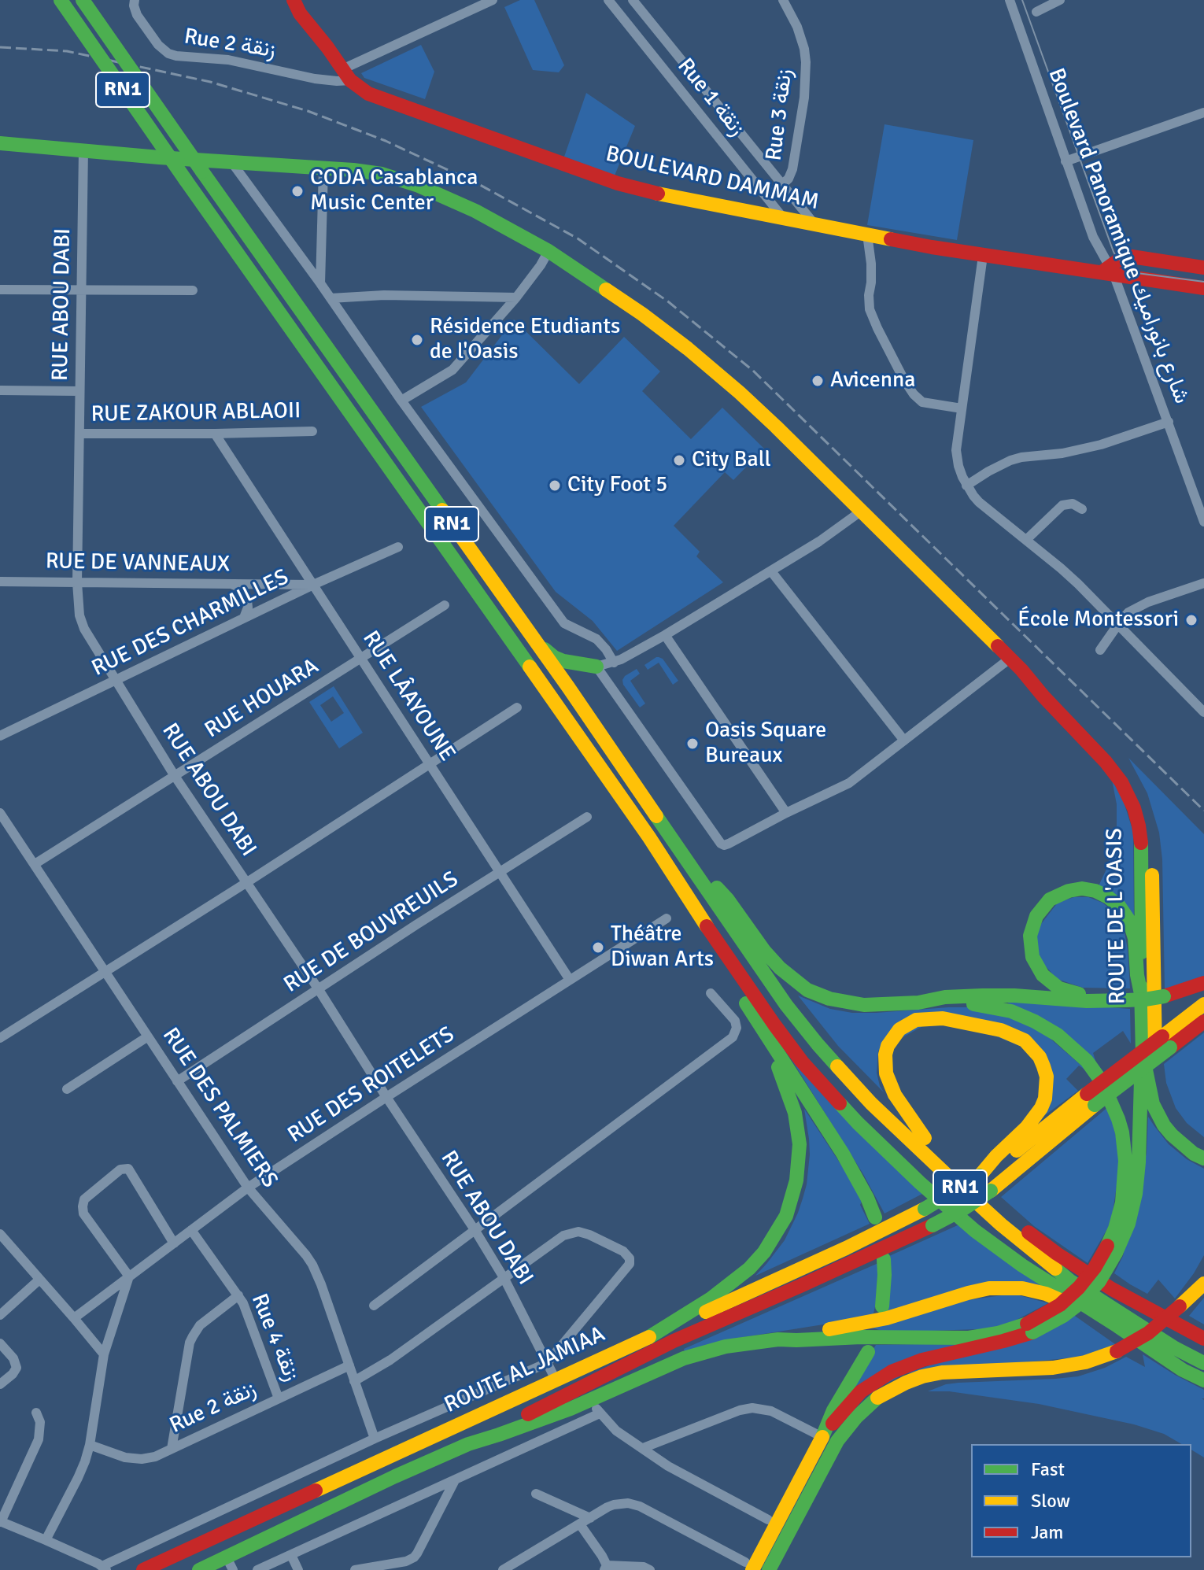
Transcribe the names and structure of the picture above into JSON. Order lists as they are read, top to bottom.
{
  "streets": {
    "main road": [
      "RN1",
      "BOULEVARD DAMMAM",
      "ROUTE DE L'OASIS",
      "ROUTE AL JAMIAA"
    ],
    "street": [
      "Rue 2 زنقة",
      "Rue 1 زنقة",
      "Rue 3 زنقة",
      "Boulevard Panoramique شارع بانوراميك",
      "RUE ABOU DABI",
      "RUE ZAKOUR ABLAOII",
      "RUE DE VANNEAUX",
      "RUE DES CHARMILLES",
      "RUE LÂAYOUNE",
      "RUE HOUARA",
      "RUE DE BOUVREUILS",
      "RUE DES ROITELETS",
      "RUE DES PALMIERS",
      "Rue 4 زنقة"
    ]
  },
  "crossings": [
    ["Rue 2 زنقة", "BOULEVARD DAMMAM"],
    ["Rue 2 زنقة", "RUE DES PALMIERS"],
    ["Rue 2 زنقة", "Rue 4 زنقة"],
    ["Rue 1 زنقة", "Rue 3 زنقة"],
    ["Rue 1 زنقة", "BOULEVARD DAMMAM"],
    ["Rue 3 زنقة", "BOULEVARD DAMMAM"],
    ["BOULEVARD DAMMAM", "Boulevard Panoramique شارع بانوراميك"],
    ["RUE ABOU DABI", "RUE ZAKOUR ABLAOII"],
    ["RUE ABOU DABI", "RUE DE VANNEAUX"],
    ["RUE ABOU DABI", "RUE DES CHARMILLES"],
    ["RUE ABOU DABI", "RUE HOUARA"],
    ["RUE ABOU DABI", "RUE DE BOUVREUILS"],
    ["RUE ABOU DABI", "RUE DES ROITELETS"],
    ["RUE ABOU DABI", "ROUTE AL JAMIAA"],
    ["RUE ZAKOUR ABLAOII", "RUE LÂAYOUNE"],
    ["RUE DE VANNEAUX", "RUE DES CHARMILLES"],
    ["RUE DE VANNEAUX", "RUE LÂAYOUNE"],
    ["RUE DES CHARMILLES", "RUE LÂAYOUNE"],
    ["RUE LÂAYOUNE", "RUE HOUARA"],
    ["RUE LÂAYOUNE", "RUE DE BOUVREUILS"],
    ["RUE LÂAYOUNE", "RUE DES ROITELETS"],
    ["RUE HOUARA", "RUE DES PALMIERS"],
    ["RUE DE BOUVREUILS", "RUE DES PALMIERS"],
    ["RUE DES ROITELETS", "RUE DES PALMIERS"],
    ["RUE DES ROITELETS", "Rue 4 زنقة"]
  ],
  "places": [
    "CODA Casablanca Music Center",
    "Résidence Etudiants de l'Oasis",
    "Avicenna",
    "City Ball",
    "City Foot 5",
    "École Montessori",
    "Oasis Square Bureaux",
    "Théâtre Diwan Arts"
  ],
  "legend": ["Fast", "Slow", "Jam"]
}
